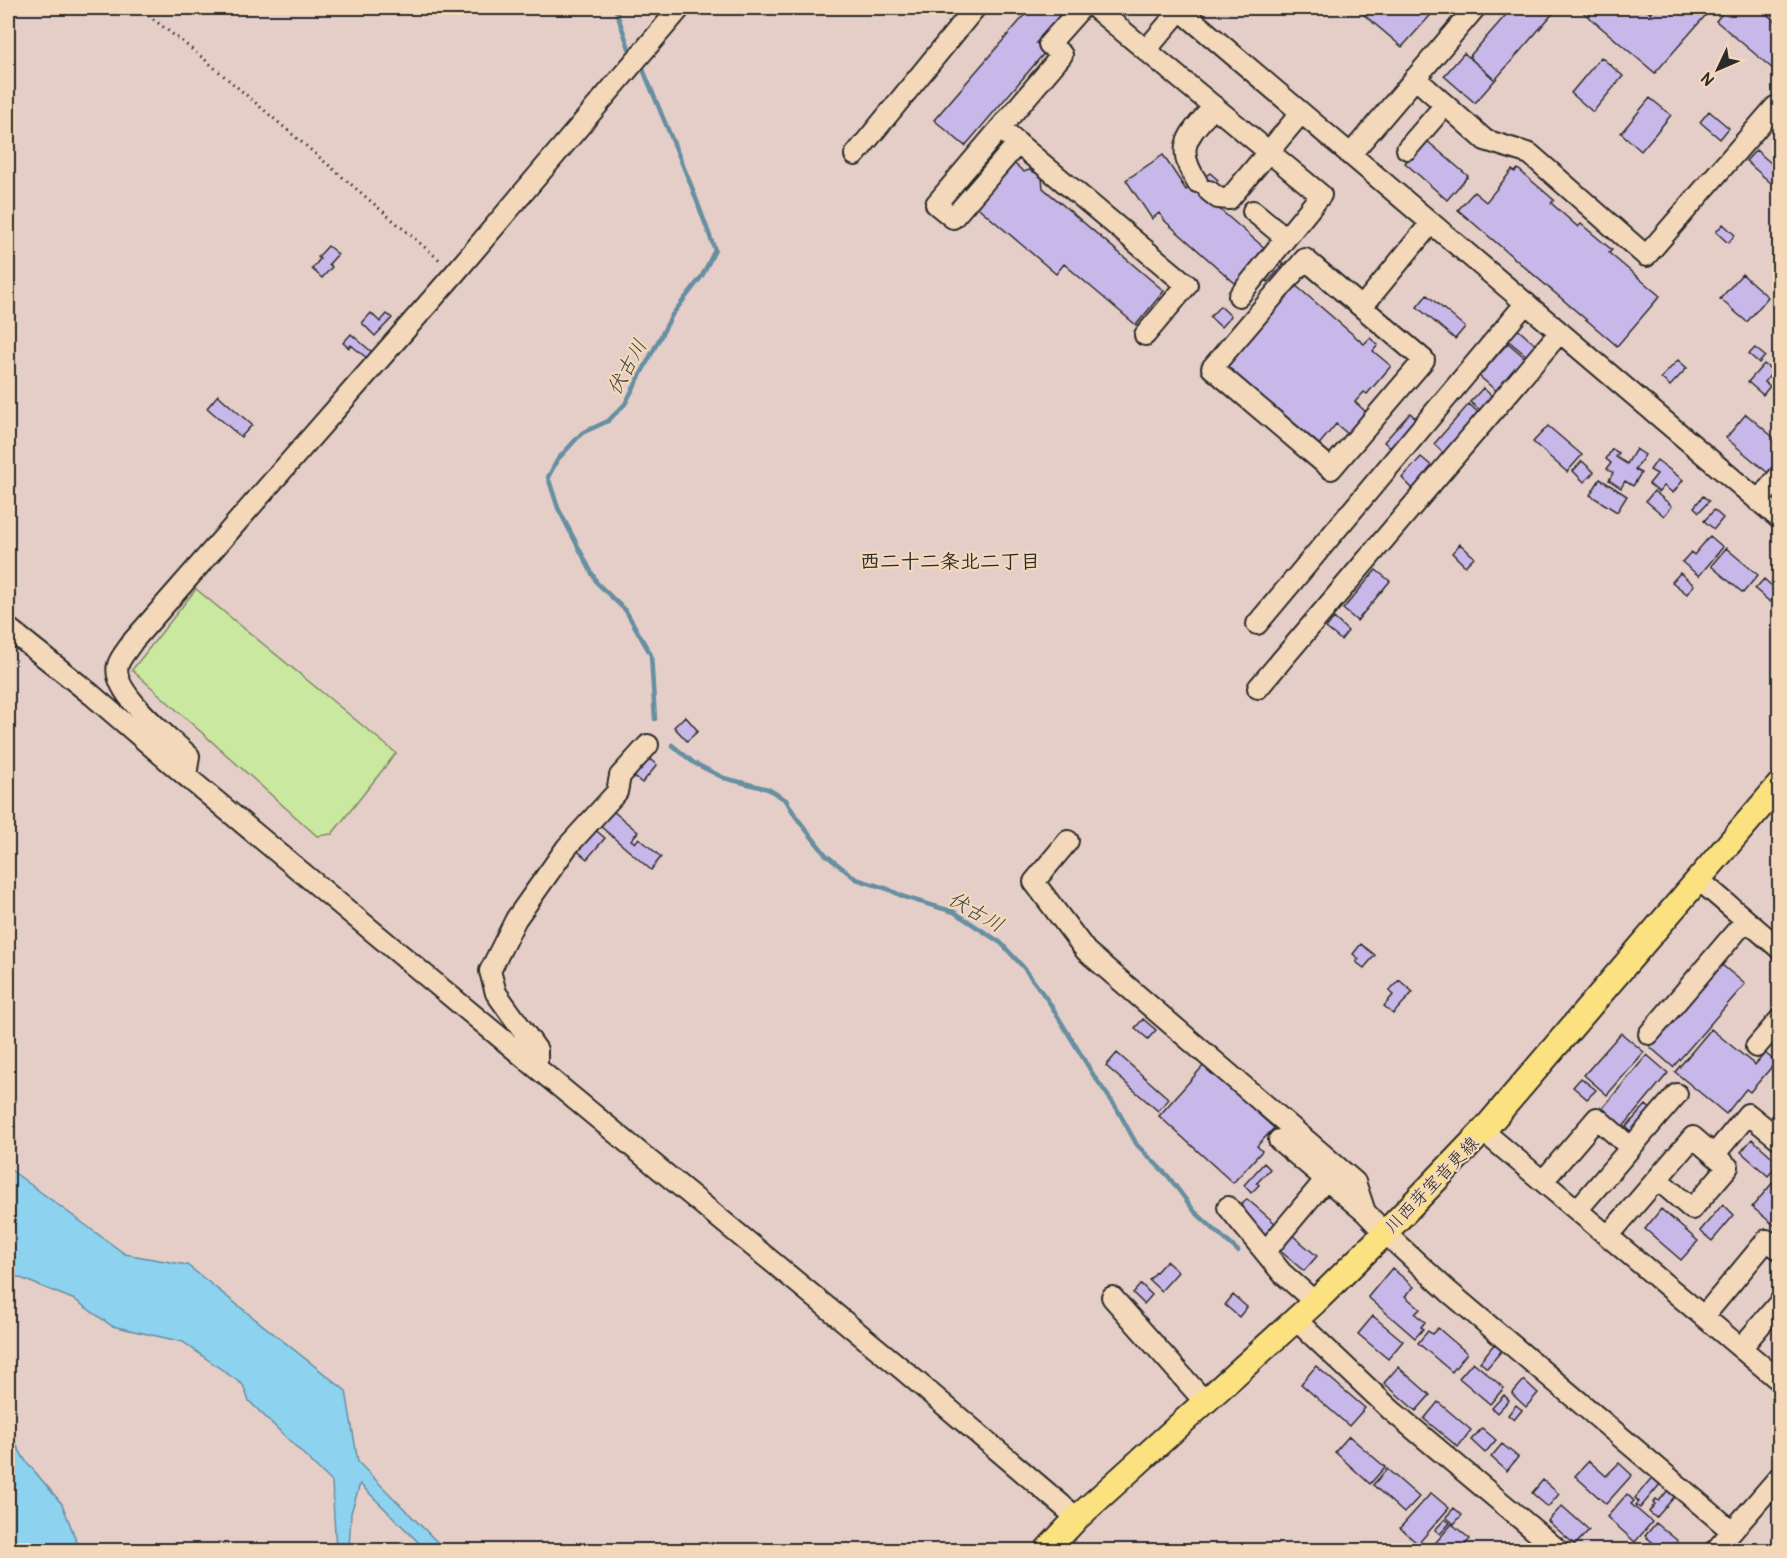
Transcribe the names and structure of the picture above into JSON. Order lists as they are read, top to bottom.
{
  "streets": {
    "main road": ["川西芽室音更線"]
  },
  "districts": ["西二十二条北二丁目"],
  "water": ["伏古川"],
  "north": "bottom left"
}
